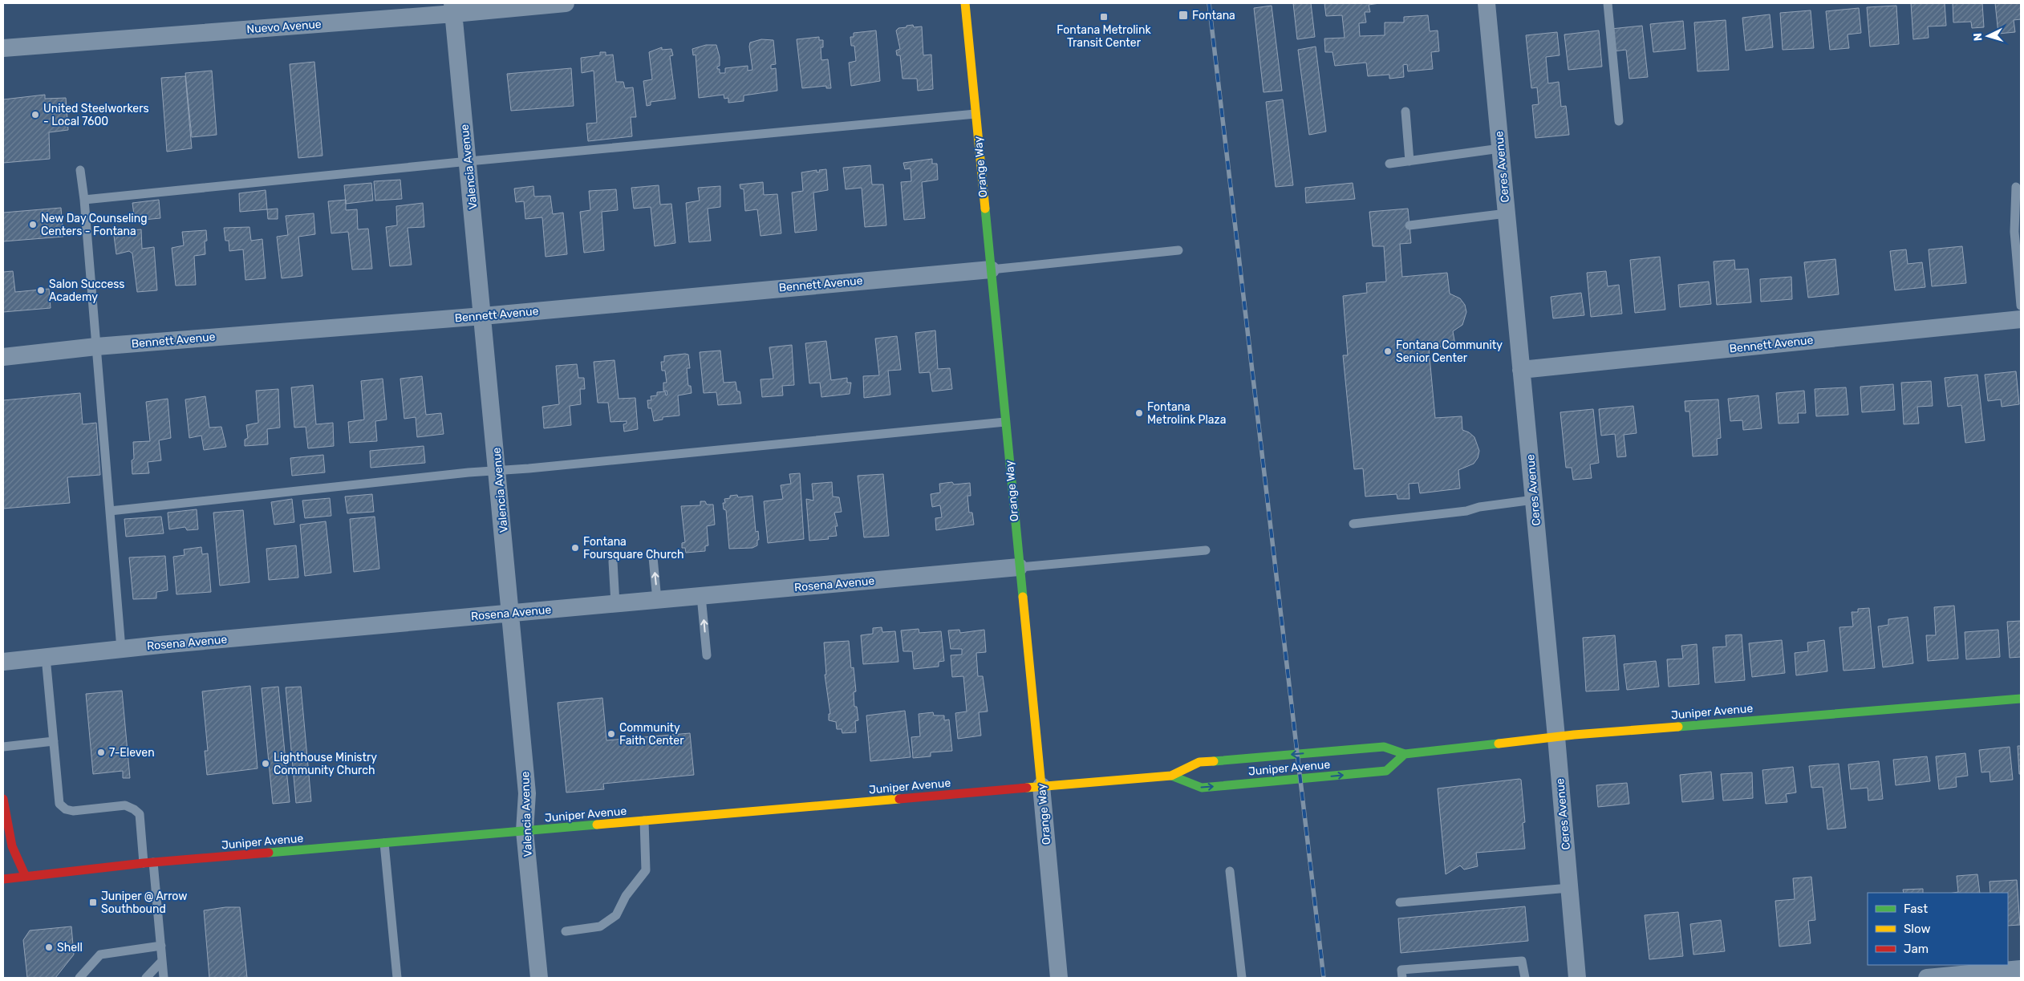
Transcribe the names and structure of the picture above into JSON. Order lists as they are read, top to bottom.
{
  "streets": {
    "street": [
      "Nuevo Avenue",
      "Valencia Avenue",
      "Orange Way",
      "Ceres Avenue",
      "Bennett Avenue",
      "Rosena Avenue",
      "Juniper Avenue"
    ]
  },
  "crossings": [
    ["Nuevo Avenue", "Valencia Avenue"],
    ["Valencia Avenue", "Bennett Avenue"],
    ["Valencia Avenue", "Rosena Avenue"],
    ["Valencia Avenue", "Juniper Avenue"],
    ["Orange Way", "Bennett Avenue"],
    ["Orange Way", "Rosena Avenue"],
    ["Orange Way", "Juniper Avenue"],
    ["Ceres Avenue", "Bennett Avenue"],
    ["Ceres Avenue", "Juniper Avenue"]
  ],
  "places": {
    "transit": ["Fontana", "Fontana Metrolink Transit Center", "Juniper @ Arrow Southbound"],
    "other": [
      "United Steelworkers - Local 7600",
      "New Day Counseling Centers - Fontana",
      "Salon Success Academy",
      "Fontana Community Senior Center",
      "Fontana Metrolink Plaza",
      "Fontana Foursquare Church",
      "Community Faith Center",
      "7-Eleven",
      "Lighthouse Ministry Community Church",
      "Shell"
    ]
  },
  "legend": ["Fast", "Slow", "Jam"],
  "north": "left"
}
